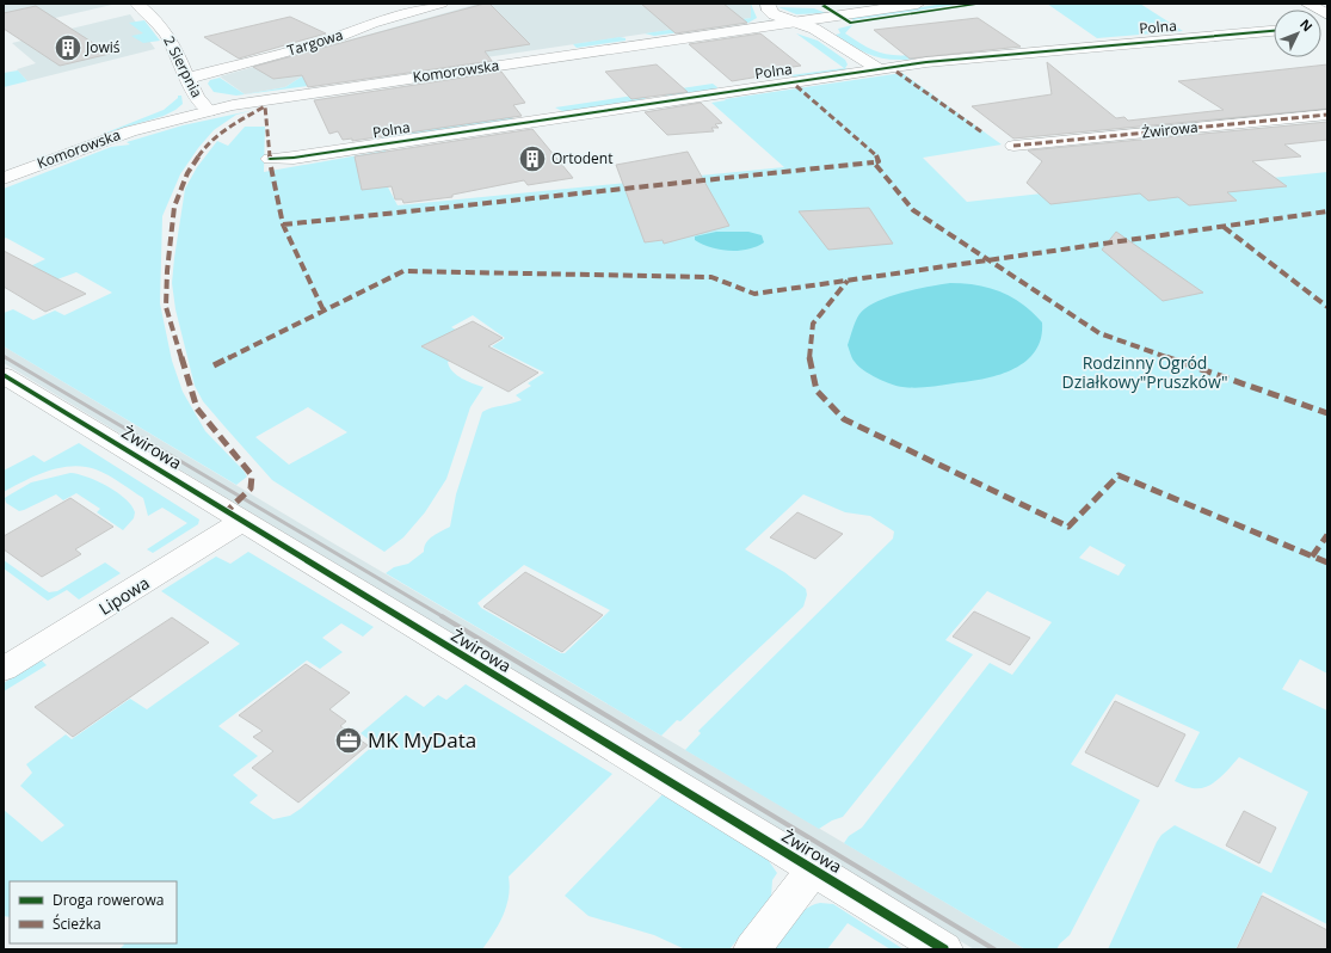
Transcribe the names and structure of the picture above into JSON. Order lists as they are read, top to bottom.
{
  "streets": {
    "street": [
      "Polna",
      "Targowa",
      "2 Sierpnia",
      "Komorowska",
      "Żwirowa",
      "Lipowa"
    ]
  },
  "crossings": [
    ["Targowa", "2 Sierpnia"],
    ["2 Sierpnia", "Komorowska"],
    ["Żwirowa", "Lipowa"]
  ],
  "parks": ["Rodzinny Ogród Działkowy\"Pruszków\""],
  "places": {
    "building": ["Jowiś", "Ortodent"],
    "office": ["MK MyData"]
  },
  "legend": ["Droga rowerowa", "Ścieżka"],
  "north": "top right"
}
